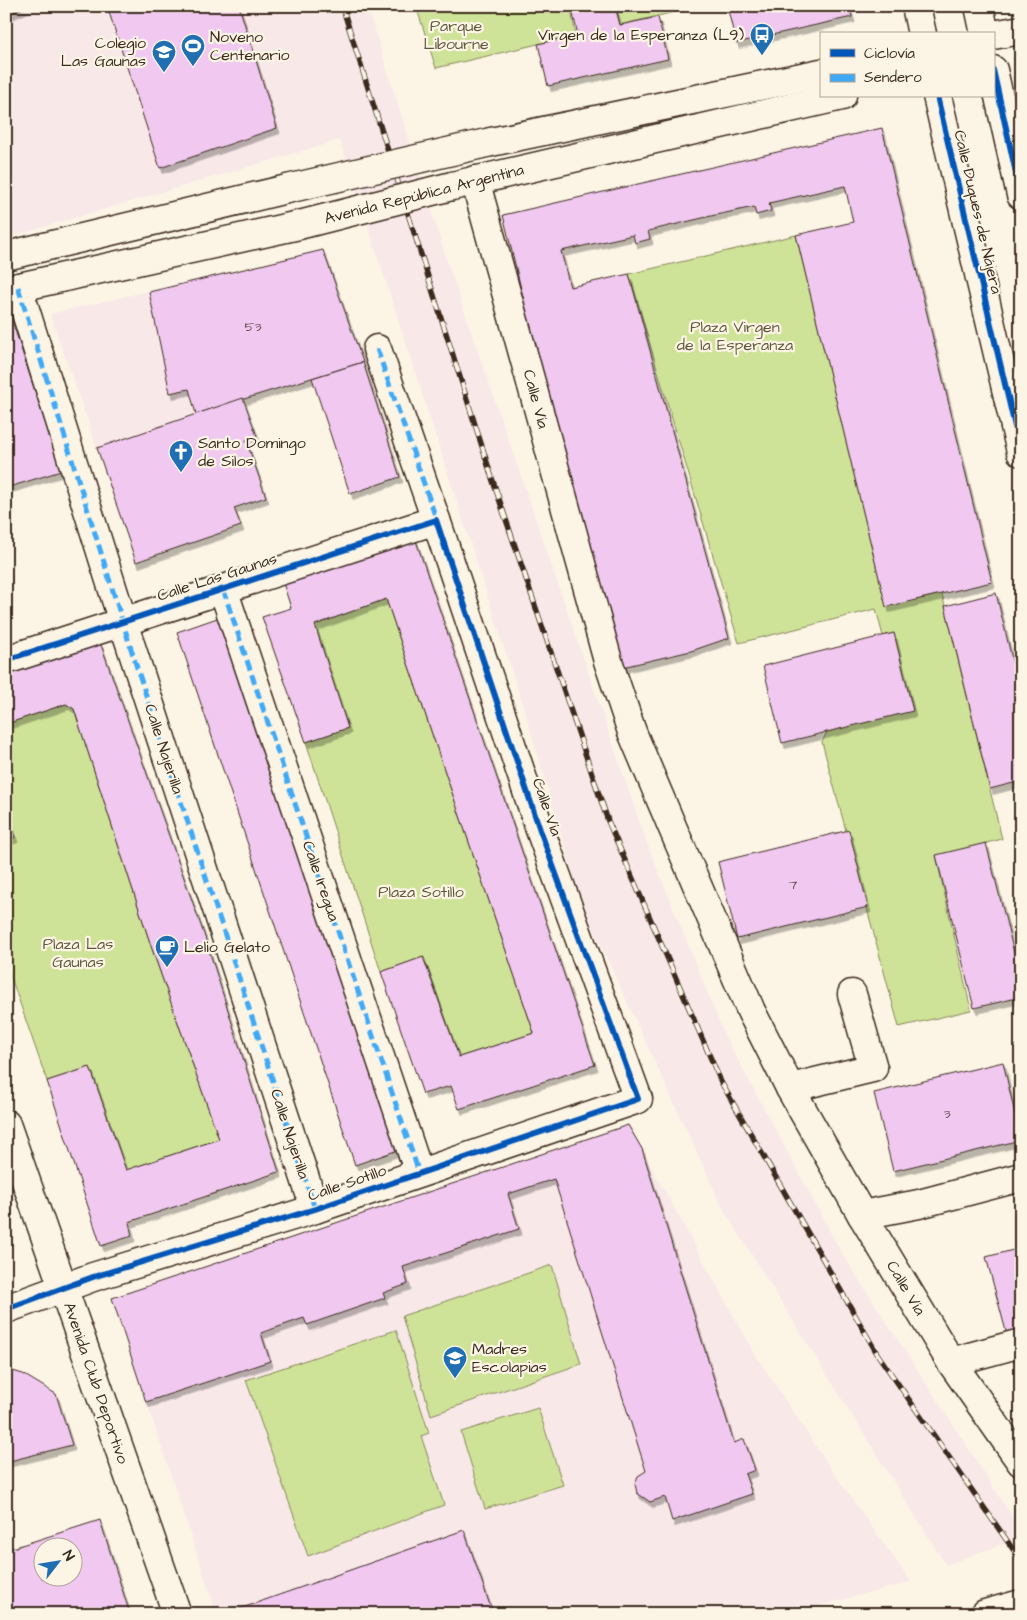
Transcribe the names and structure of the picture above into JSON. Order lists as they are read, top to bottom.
{
  "streets": {
    "street": [
      "Avenida República Argentina",
      "Calle Duques de Nájera",
      "Calle Vía",
      "Calle Las Gaunas",
      "Calle Najerilla",
      "Calle Iregua",
      "Calle Sotillo",
      "Avenida Club Deportivo"
    ]
  },
  "crossings": [
    ["Avenida República Argentina", "Calle Vía"],
    ["Avenida República Argentina", "Calle Najerilla"],
    ["Calle Vía", "Calle Las Gaunas"],
    ["Calle Vía", "Calle Sotillo"],
    ["Calle Las Gaunas", "Calle Najerilla"],
    ["Calle Las Gaunas", "Calle Iregua"],
    ["Calle Najerilla", "Calle Sotillo"],
    ["Calle Iregua", "Calle Sotillo"],
    ["Calle Sotillo", "Avenida Club Deportivo"]
  ],
  "parks": [
    "Parque Libourne",
    "Plaza Virgen de la Esperanza",
    "Plaza Sotillo",
    "Plaza Las Gaunas"
  ],
  "places": {
    "bus stop": ["Virgen de la Esperanza (L9)"],
    "sports": ["Noveno Centenario"],
    "school or university": ["Colegio Las Gaunas", "Madres Escolapias"],
    "church": ["Santo Domingo de Silos"],
    "cafe": ["Lelio Gelato"]
  },
  "house_numbers": ["53", "7", "3"],
  "legend": ["Ciclovía", "Sendero"],
  "north": "top right"
}
